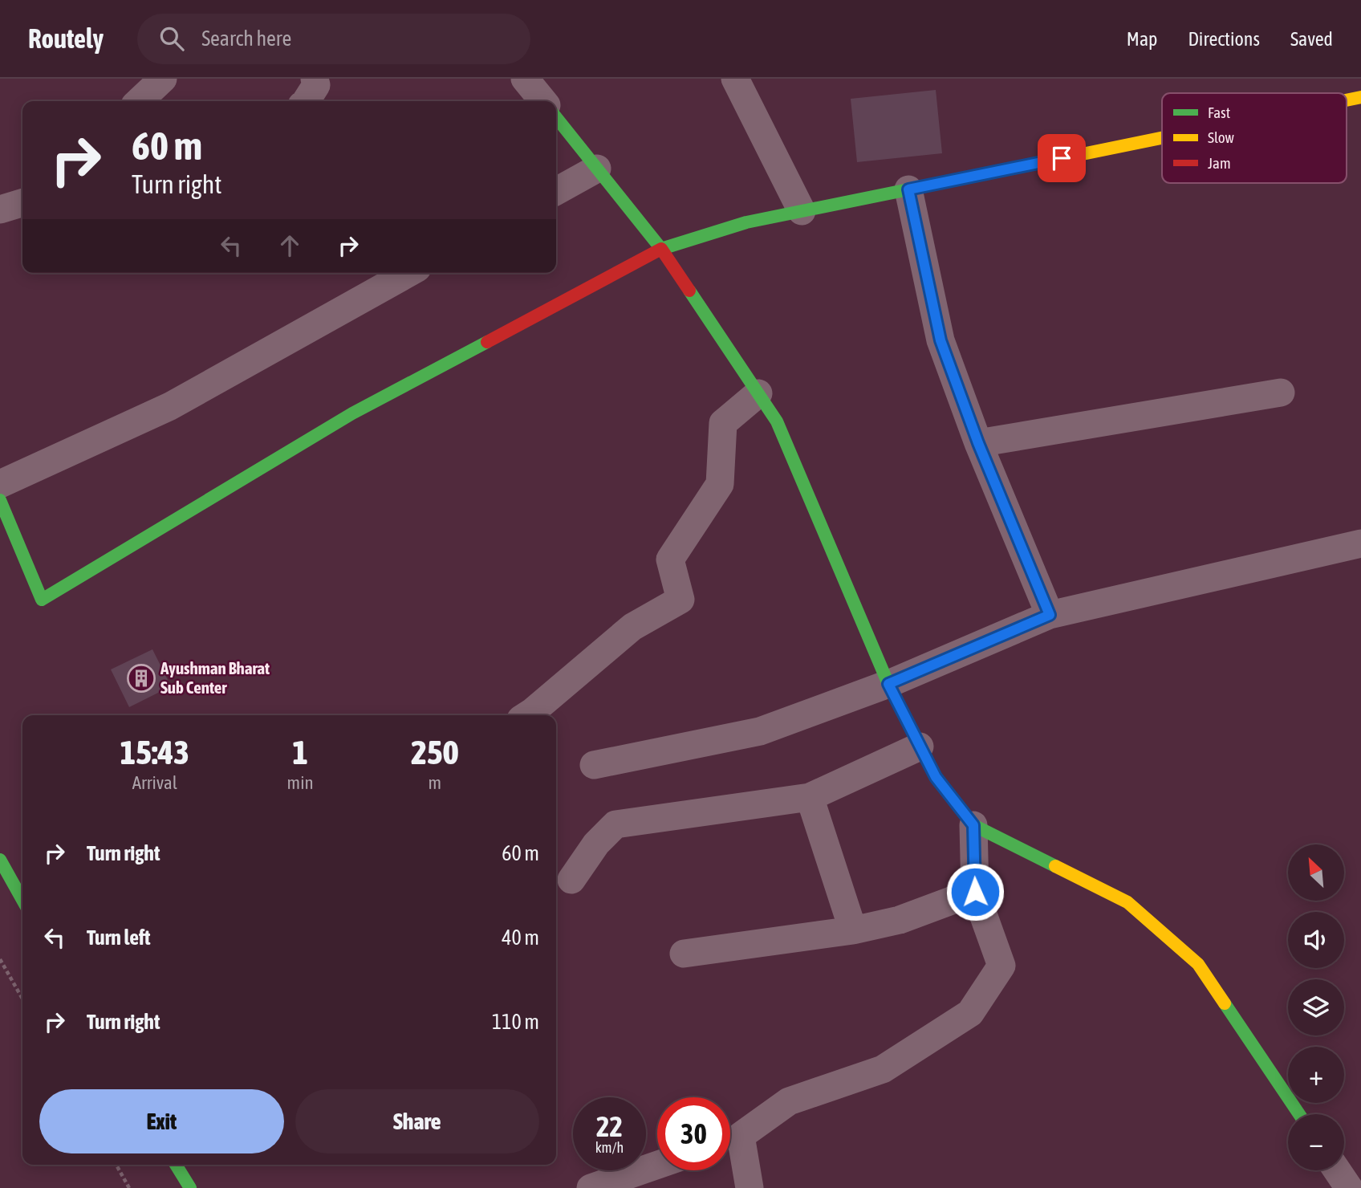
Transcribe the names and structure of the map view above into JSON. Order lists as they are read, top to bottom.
{
  "places": {
    "building": ["Ayushman Bharat Sub Center"]
  },
  "legend": ["Fast", "Slow", "Jam"],
  "north": "top left",
  "page": {
    "header": "Routely",
    "search": "Search here",
    "nav": ["Map", "Directions", "Saved"],
    "turn": ["60 m", "Turn right"],
    "eta": [
      "15:43",
      "Arrival",
      "1",
      "min",
      "250",
      "m"
    ],
    "list": [
      {
        "name": "Turn right",
        "value": "60 m"
      },
      {
        "name": "Turn left",
        "value": "40 m"
      },
      {
        "name": "Turn right",
        "value": "110 m"
      }
    ],
    "map_buttons": ["+", "−"],
    "buttons": ["Exit", "Share"],
    "speed": "22 km/h",
    "limit": "30"
  }
}
